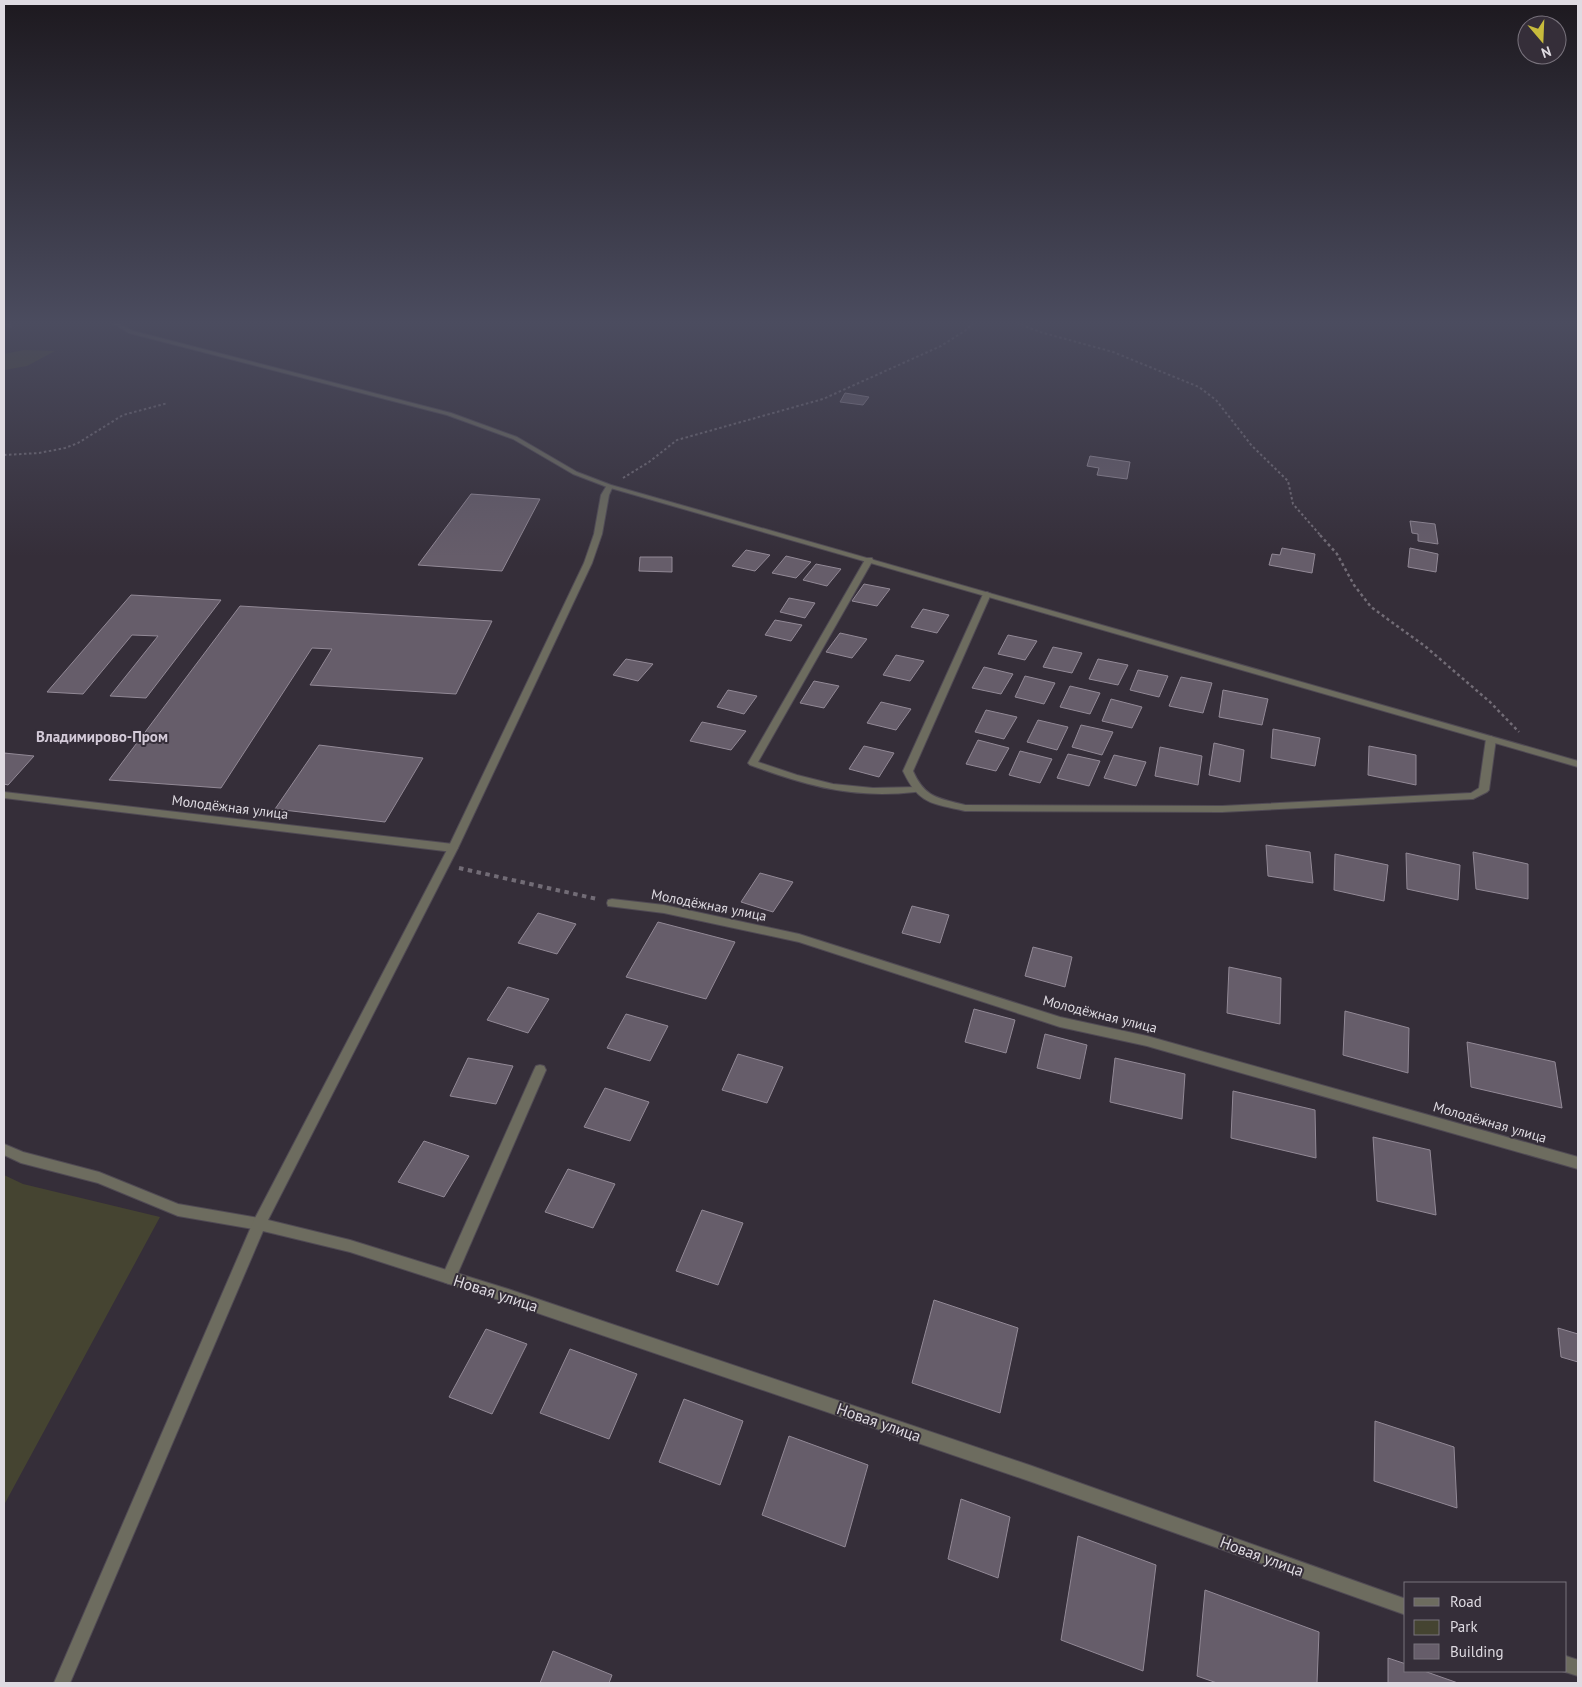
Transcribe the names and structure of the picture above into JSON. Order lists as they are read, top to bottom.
{
  "streets": {
    "street": ["Молодёжная улица", "Новая улица"]
  },
  "districts": ["Владимирово-Пром"],
  "legend": ["Road", "Park", "Building"],
  "north": "bottom"
}
